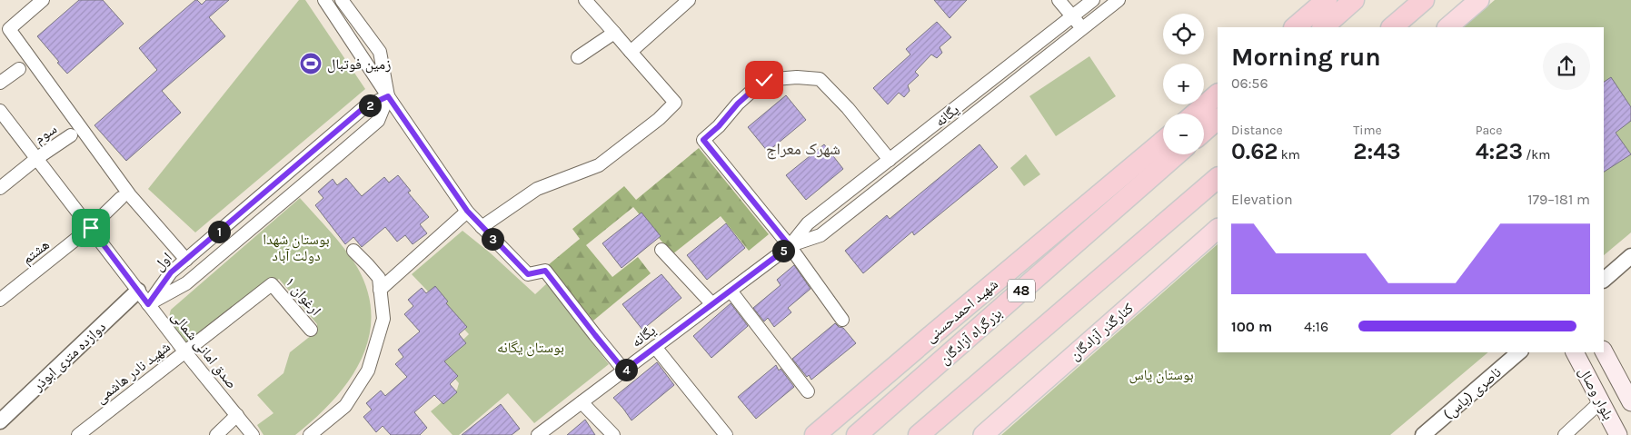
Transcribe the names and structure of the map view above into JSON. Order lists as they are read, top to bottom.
{
  "streets": {
    "highway": ["48", "شهید احمدحسنی", "بزرگراه آزادگان"],
    "main road": ["کنارگذر آزادگان", "بلوار وصال"],
    "street": [
      "یگانه",
      "سوم",
      "هشتم",
      "اول",
      "ارغوان ۱",
      "صدق امانی شمالی",
      "دوازده متری ابوذر",
      "شهید نادر هاشمی",
      "ناصری (یاس)"
    ]
  },
  "crossings": [
    ["سوم", "صدق امانی شمالی"],
    ["هشتم", "صدق امانی شمالی"],
    ["اول", "صدق امانی شمالی"],
    ["ارغوان ۱", "شهید نادر هاشمی"],
    ["صدق امانی شمالی", "دوازده متری ابوذر"],
    ["صدق امانی شمالی", "شهید نادر هاشمی"]
  ],
  "districts": ["شهرک معراج"],
  "parks": ["بوستان شهدا دولت آباد", "بوستان یگانه", "بوستان یاس"],
  "places": {
    "sports": ["زمین فوتبال"]
  },
  "page": {
    "map_buttons": ["+", "−"],
    "heading": ["Morning run", "06:56"],
    "pins": [
      "2",
      "1",
      "3",
      "5",
      "4"
    ],
    "stats": [
      ["Distance", "0.62 km"],
      ["Time", "2:43"],
      ["Pace", "4:23 /km"]
    ],
    "chart": ["Elevation", "179–181 m"],
    "list": [
      {
        "name": "100 m",
        "note": "4:16"
      }
    ]
  }
}
